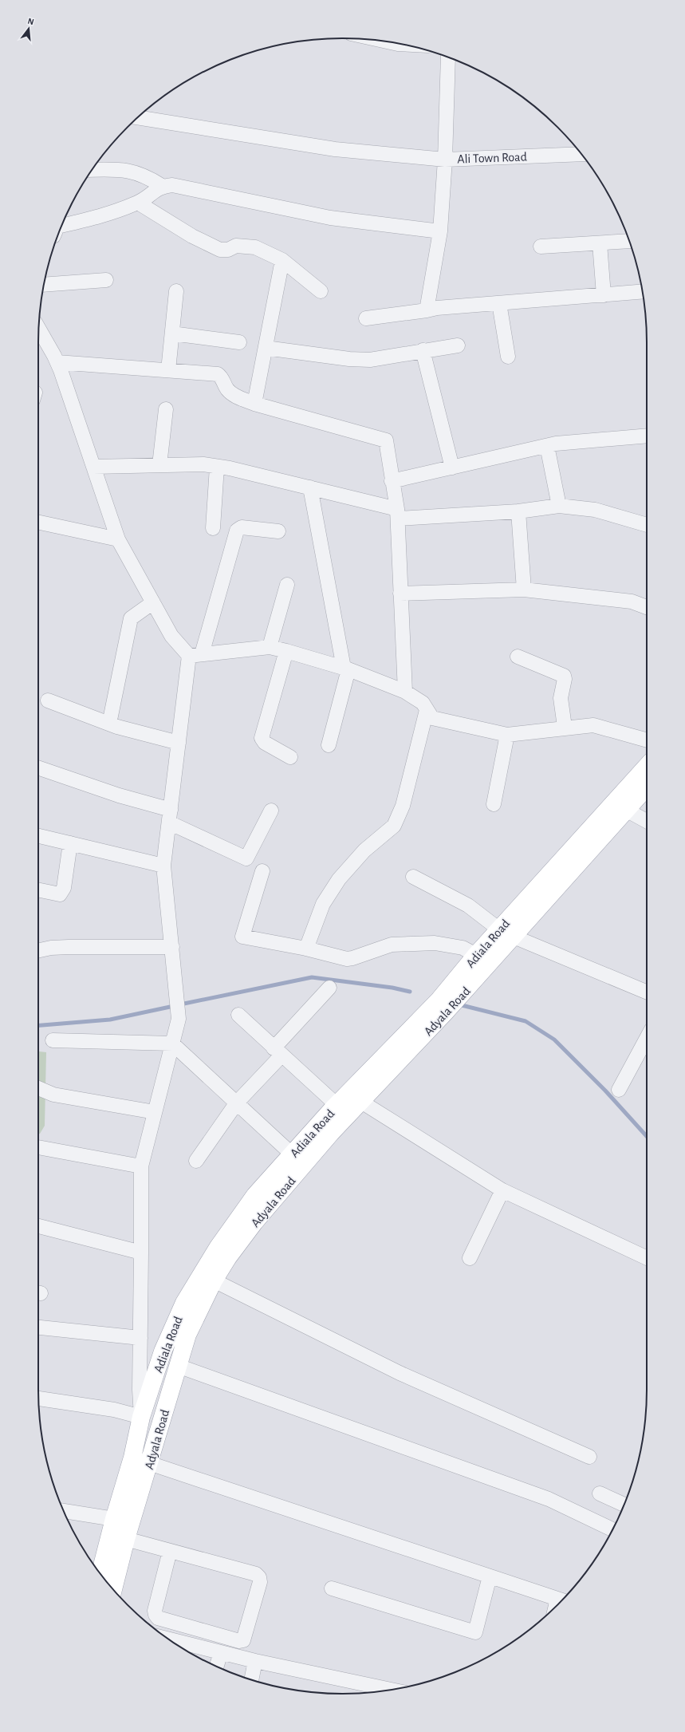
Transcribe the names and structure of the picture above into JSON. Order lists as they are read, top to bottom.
{
  "streets": {
    "main road": ["Adiala Road", "Adyala Road"],
    "street": ["Ali Town Road"]
  },
  "crossings": [
    ["Adiala Road", "Adyala Road"]
  ],
  "north": "top"
}
